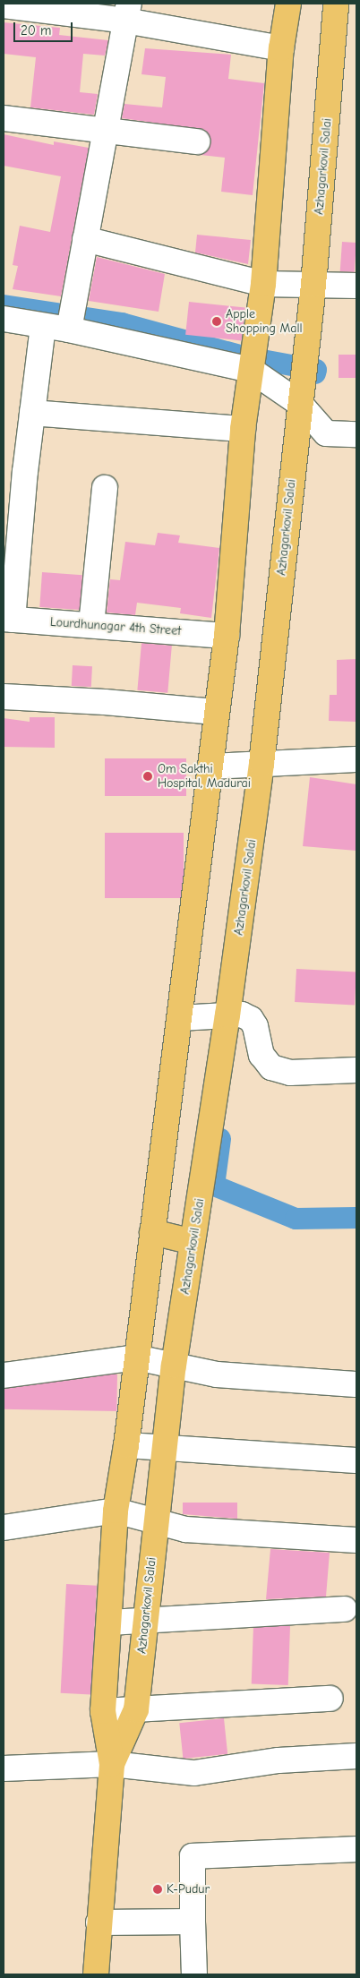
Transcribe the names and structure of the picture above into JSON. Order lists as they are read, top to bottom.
{
  "streets": {
    "main road": ["Azhagarkovil Salai"],
    "street": ["Lourdhunagar 4th Street"]
  },
  "crossings": [
    ["Azhagarkovil Salai", "Lourdhunagar 4th Street"]
  ],
  "places": ["Apple Shopping Mall", "Om Sakthi Hospital, Madurai", "K-Pudur"],
  "scale_bar": "20 m"
}
